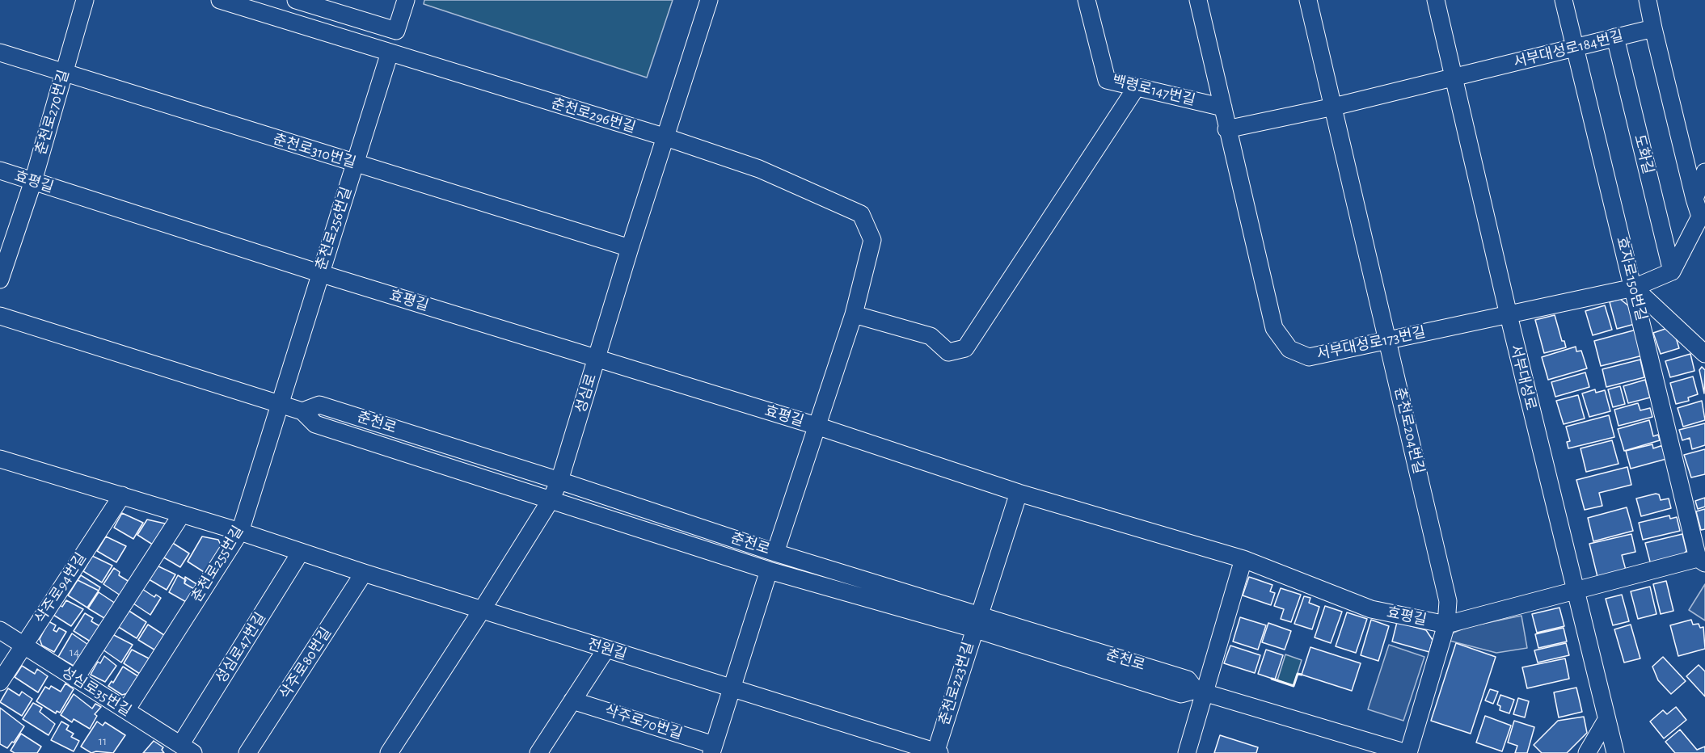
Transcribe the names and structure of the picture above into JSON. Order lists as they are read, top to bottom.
{
  "streets": {
    "street": [
      "서부대성로184번길",
      "백령로147번길",
      "춘천로270번길",
      "춘천로296번길",
      "춘천로310번길",
      "도화길",
      "효평길",
      "춘천로256번길",
      "효자로150번길",
      "서부대성로173번길",
      "서부대성로",
      "성심로",
      "춘천로",
      "춘천로204번길",
      "춘천로255번길",
      "삭주로94번길",
      "성심로47번길",
      "전원길",
      "삭주로80번길",
      "춘천로223번길",
      "성심로35번길",
      "삭주로70번길"
    ]
  },
  "crossings": [
    ["서부대성로184번길", "도화길"],
    ["서부대성로184번길", "효자로150번길"],
    ["서부대성로184번길", "서부대성로"],
    ["백령로147번길", "서부대성로173번길"],
    ["춘천로270번길", "춘천로310번길"],
    ["춘천로270번길", "효평길"],
    ["춘천로296번길", "효평길"],
    ["춘천로296번길", "춘천로256번길"],
    ["춘천로296번길", "성심로"],
    ["춘천로310번길", "춘천로256번길"],
    ["춘천로310번길", "성심로"],
    ["효평길", "춘천로256번길"],
    ["효평길", "효자로150번길"],
    ["효평길", "서부대성로"],
    ["효평길", "성심로"],
    ["효평길", "춘천로"],
    ["효평길", "춘천로204번길"],
    ["춘천로256번길", "춘천로"],
    ["춘천로256번길", "춘천로255번길"],
    ["효자로150번길", "서부대성로"],
    ["서부대성로173번길", "서부대성로"],
    ["서부대성로173번길", "춘천로204번길"],
    ["성심로", "춘천로"],
    ["성심로", "전원길"],
    ["춘천로", "춘천로204번길"],
    ["춘천로", "춘천로255번길"],
    ["춘천로", "춘천로223번길"],
    ["춘천로255번길", "성심로35번길"],
    ["삭주로94번길", "성심로35번길"],
    ["성심로47번길", "성심로35번길"],
    ["전원길", "춘천로223번길"]
  ],
  "house_numbers": ["14", "11"]
}
